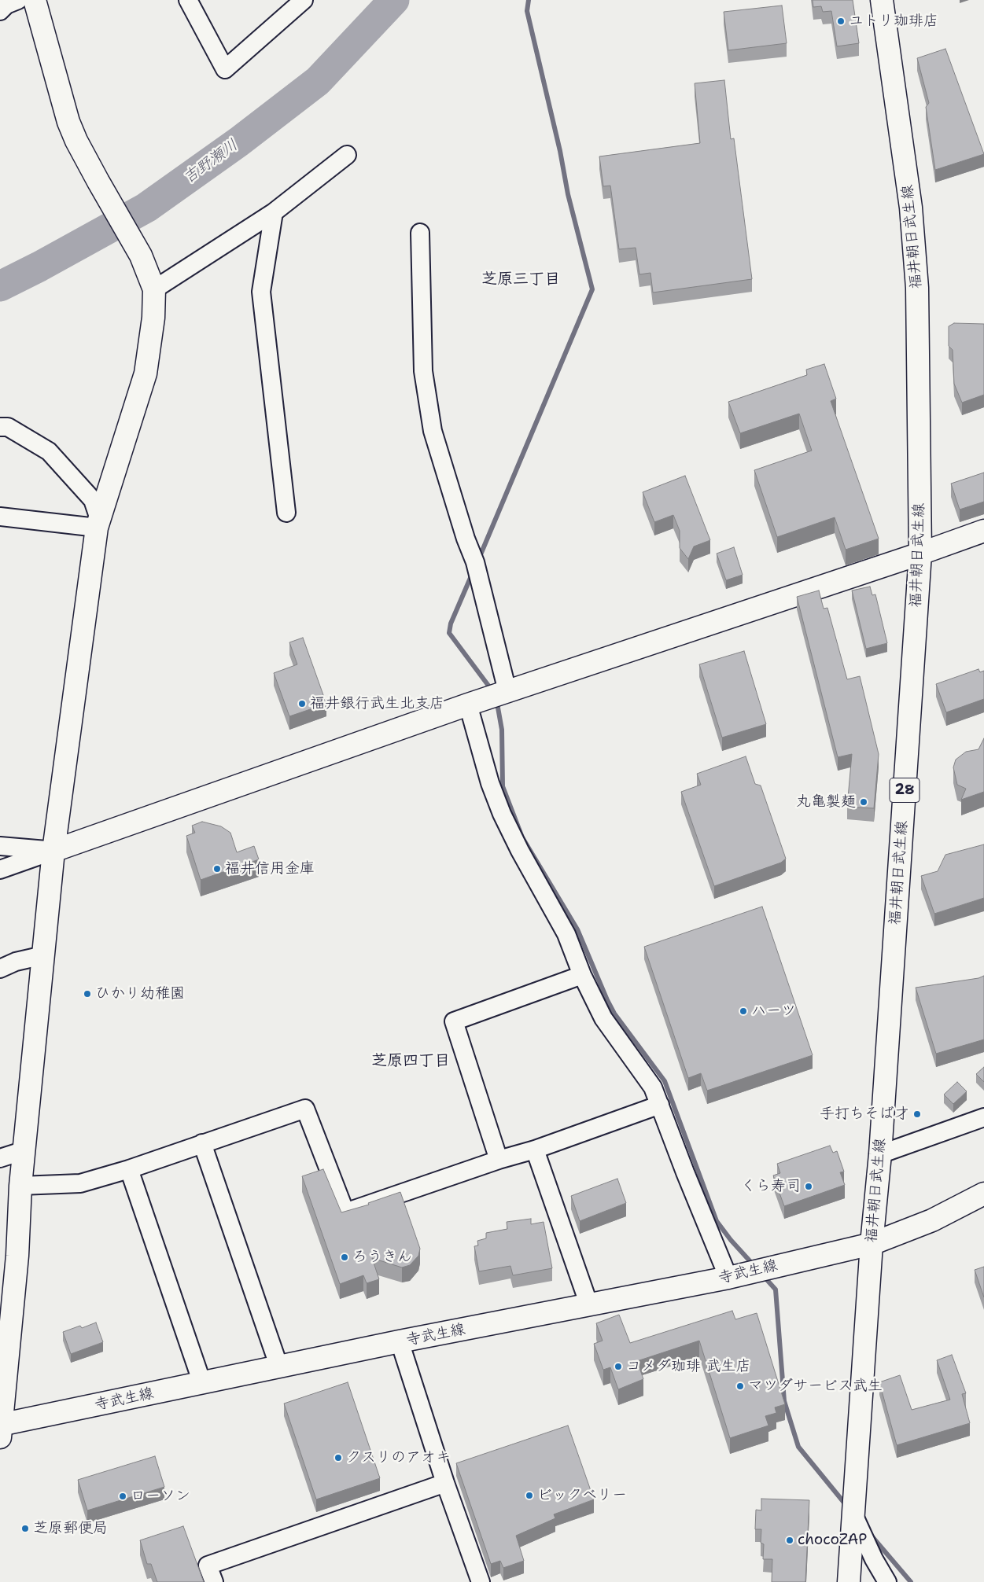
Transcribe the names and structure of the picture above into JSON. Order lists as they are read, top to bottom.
{
  "streets": {
    "main road": ["福井朝日武生線", "28", "寺武生線"]
  },
  "crossings": [
    ["福井朝日武生線", "寺武生線"]
  ],
  "districts": ["芝原三丁目", "芝原四丁目"],
  "water": ["吉野瀬川"],
  "places": [
    "ユトリ珈琲店",
    "福井銀行武生北支店",
    "丸亀製麺",
    "福井信用金庫",
    "ひかり幼稚園",
    "ハーツ",
    "手打ちそば才",
    "くら寿司",
    "ろうきん",
    "コメダ珈琲 武生店",
    "マツダサービス武生",
    "クスリのアオキ",
    "ビックベリー",
    "ローソン",
    "芝原郵便局",
    "chocoZAP"
  ]
}
